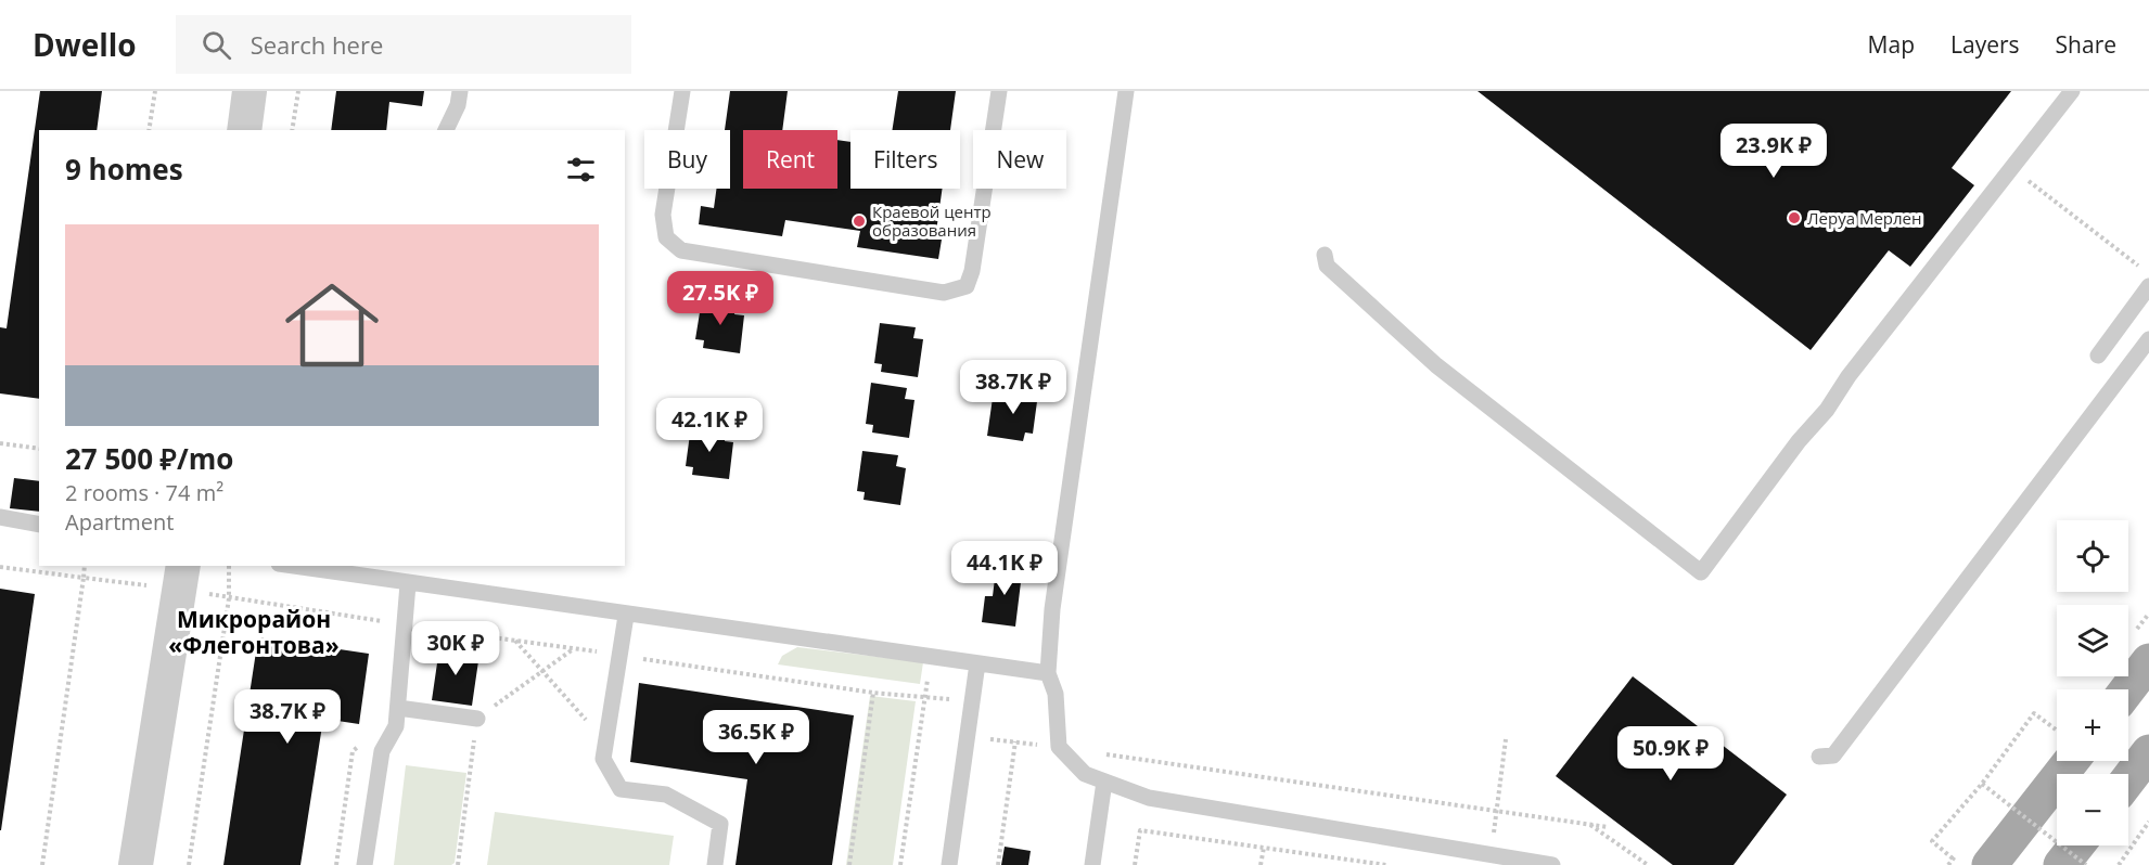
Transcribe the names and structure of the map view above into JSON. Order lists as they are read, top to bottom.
{
  "districts": ["Микрорайон «Флегонтова»"],
  "places": ["Леруа Мерлен", "Краевой центр образования"],
  "page": {
    "header": "Dwello",
    "search": "Search here",
    "nav": ["Map", "Layers", "Share"],
    "price": [
      "23.9K ₽",
      "27.5K ₽",
      "38.7K ₽",
      "42.1K ₽",
      "44.1K ₽",
      "30K ₽",
      "38.7K ₽",
      "36.5K ₽",
      "50.9K ₽"
    ],
    "chip": [
      "Buy",
      "Rent",
      "Filters",
      "New"
    ],
    "heading": "9 homes",
    "list": [
      {
        "name": "27 500 ₽/mo",
        "note": "2 rooms · 74 m² · Apartment"
      }
    ],
    "map_buttons": ["+", "−"]
  }
}
